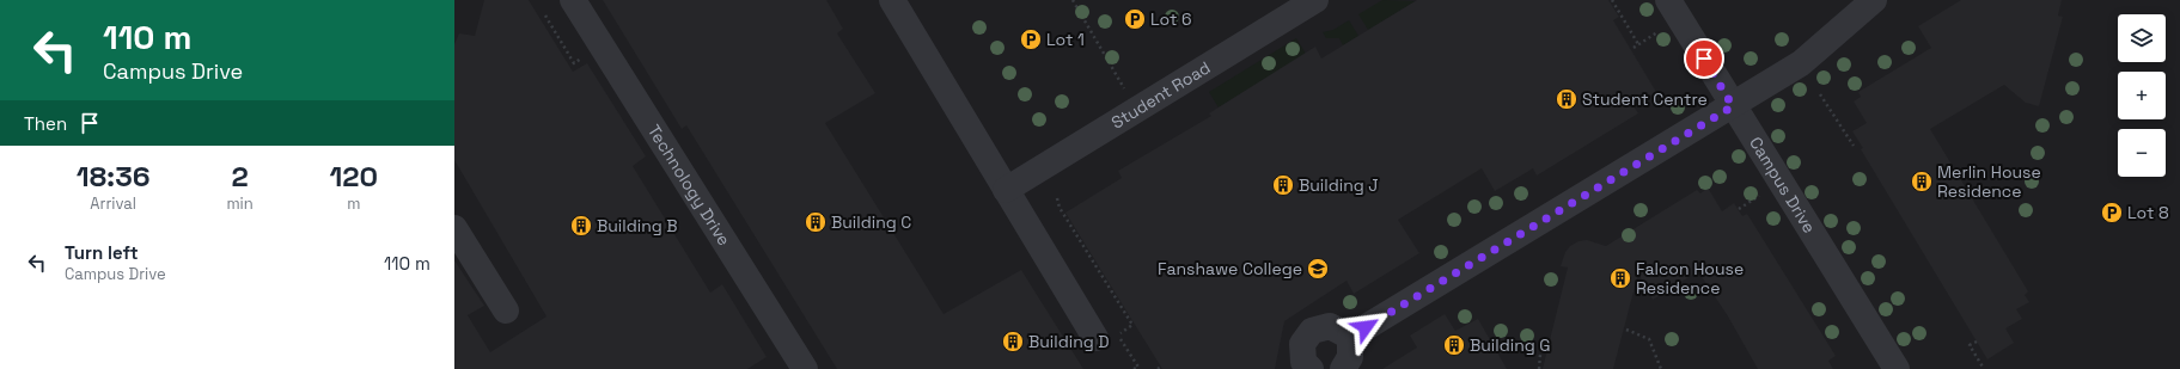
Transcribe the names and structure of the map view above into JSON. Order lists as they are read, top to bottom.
{
  "streets": {
    "lane": ["Student Road", "Technology Drive", "Campus Drive"]
  },
  "places": {
    "parking": ["Lot 6", "Lot 1", "Lot 8"],
    "building": [
      "Student Centre",
      "Merlin House Residence",
      "Building J",
      "Building C",
      "Building B",
      "Falcon House Residence",
      "Building D",
      "Building G"
    ],
    "school or university": ["Fanshawe College"]
  },
  "page": {
    "turn": ["110 m", "Campus Drive"],
    "map_buttons": ["+", "−"],
    "then": "Then",
    "eta": [
      "18:36",
      "Arrival",
      "2",
      "min",
      "120",
      "m"
    ],
    "list": [
      {
        "name": "Turn left",
        "note": "Campus Drive",
        "value": "110 m"
      }
    ]
  }
}
